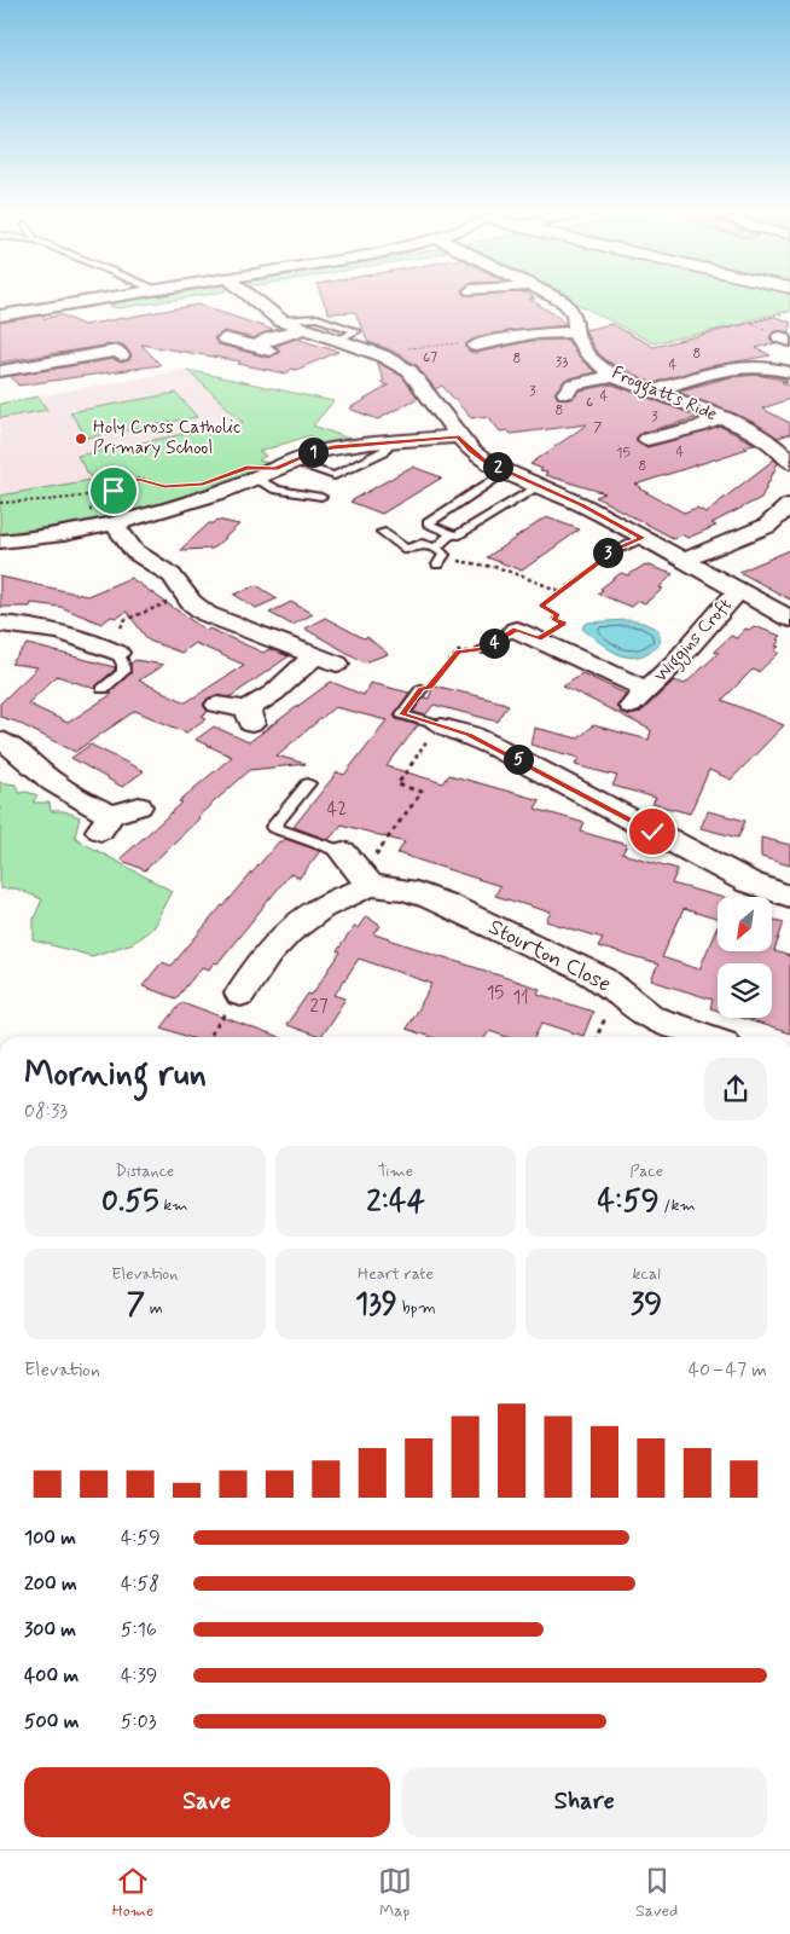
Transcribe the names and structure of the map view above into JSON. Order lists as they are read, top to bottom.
{
  "streets": {
    "street": ["Froggatts Ride", "Wiggins Croft", "Stourton Close"]
  },
  "places": ["Holy Cross Catholic Primary School"],
  "house_numbers": [
    "8",
    "67",
    "8",
    "33",
    "4",
    "3",
    "4",
    "6",
    "8",
    "3",
    "7",
    "4",
    "15",
    "8",
    "42",
    "15",
    "11",
    "27"
  ],
  "north": "bottom left",
  "page": {
    "pins": [
      "1",
      "2",
      "3",
      "4",
      "5"
    ],
    "heading": ["Morning run", "08:33"],
    "stats": [
      ["Distance", "0.55 km"],
      ["Time", "2:44"],
      ["Pace", "4:59 /km"],
      ["Elevation", "7 m"],
      ["Heart rate", "139 bpm"],
      ["kcal", "39"]
    ],
    "chart": ["Elevation", "40–47 m"],
    "list": [
      {
        "name": "100 m",
        "note": "4:59"
      },
      {
        "name": "200 m",
        "note": "4:58"
      },
      {
        "name": "300 m",
        "note": "5:16"
      },
      {
        "name": "400 m",
        "note": "4:39"
      },
      {
        "name": "500 m",
        "note": "5:03"
      }
    ],
    "buttons": ["Save", "Share"],
    "tabs": ["Home", "Map", "Saved"]
  }
}
